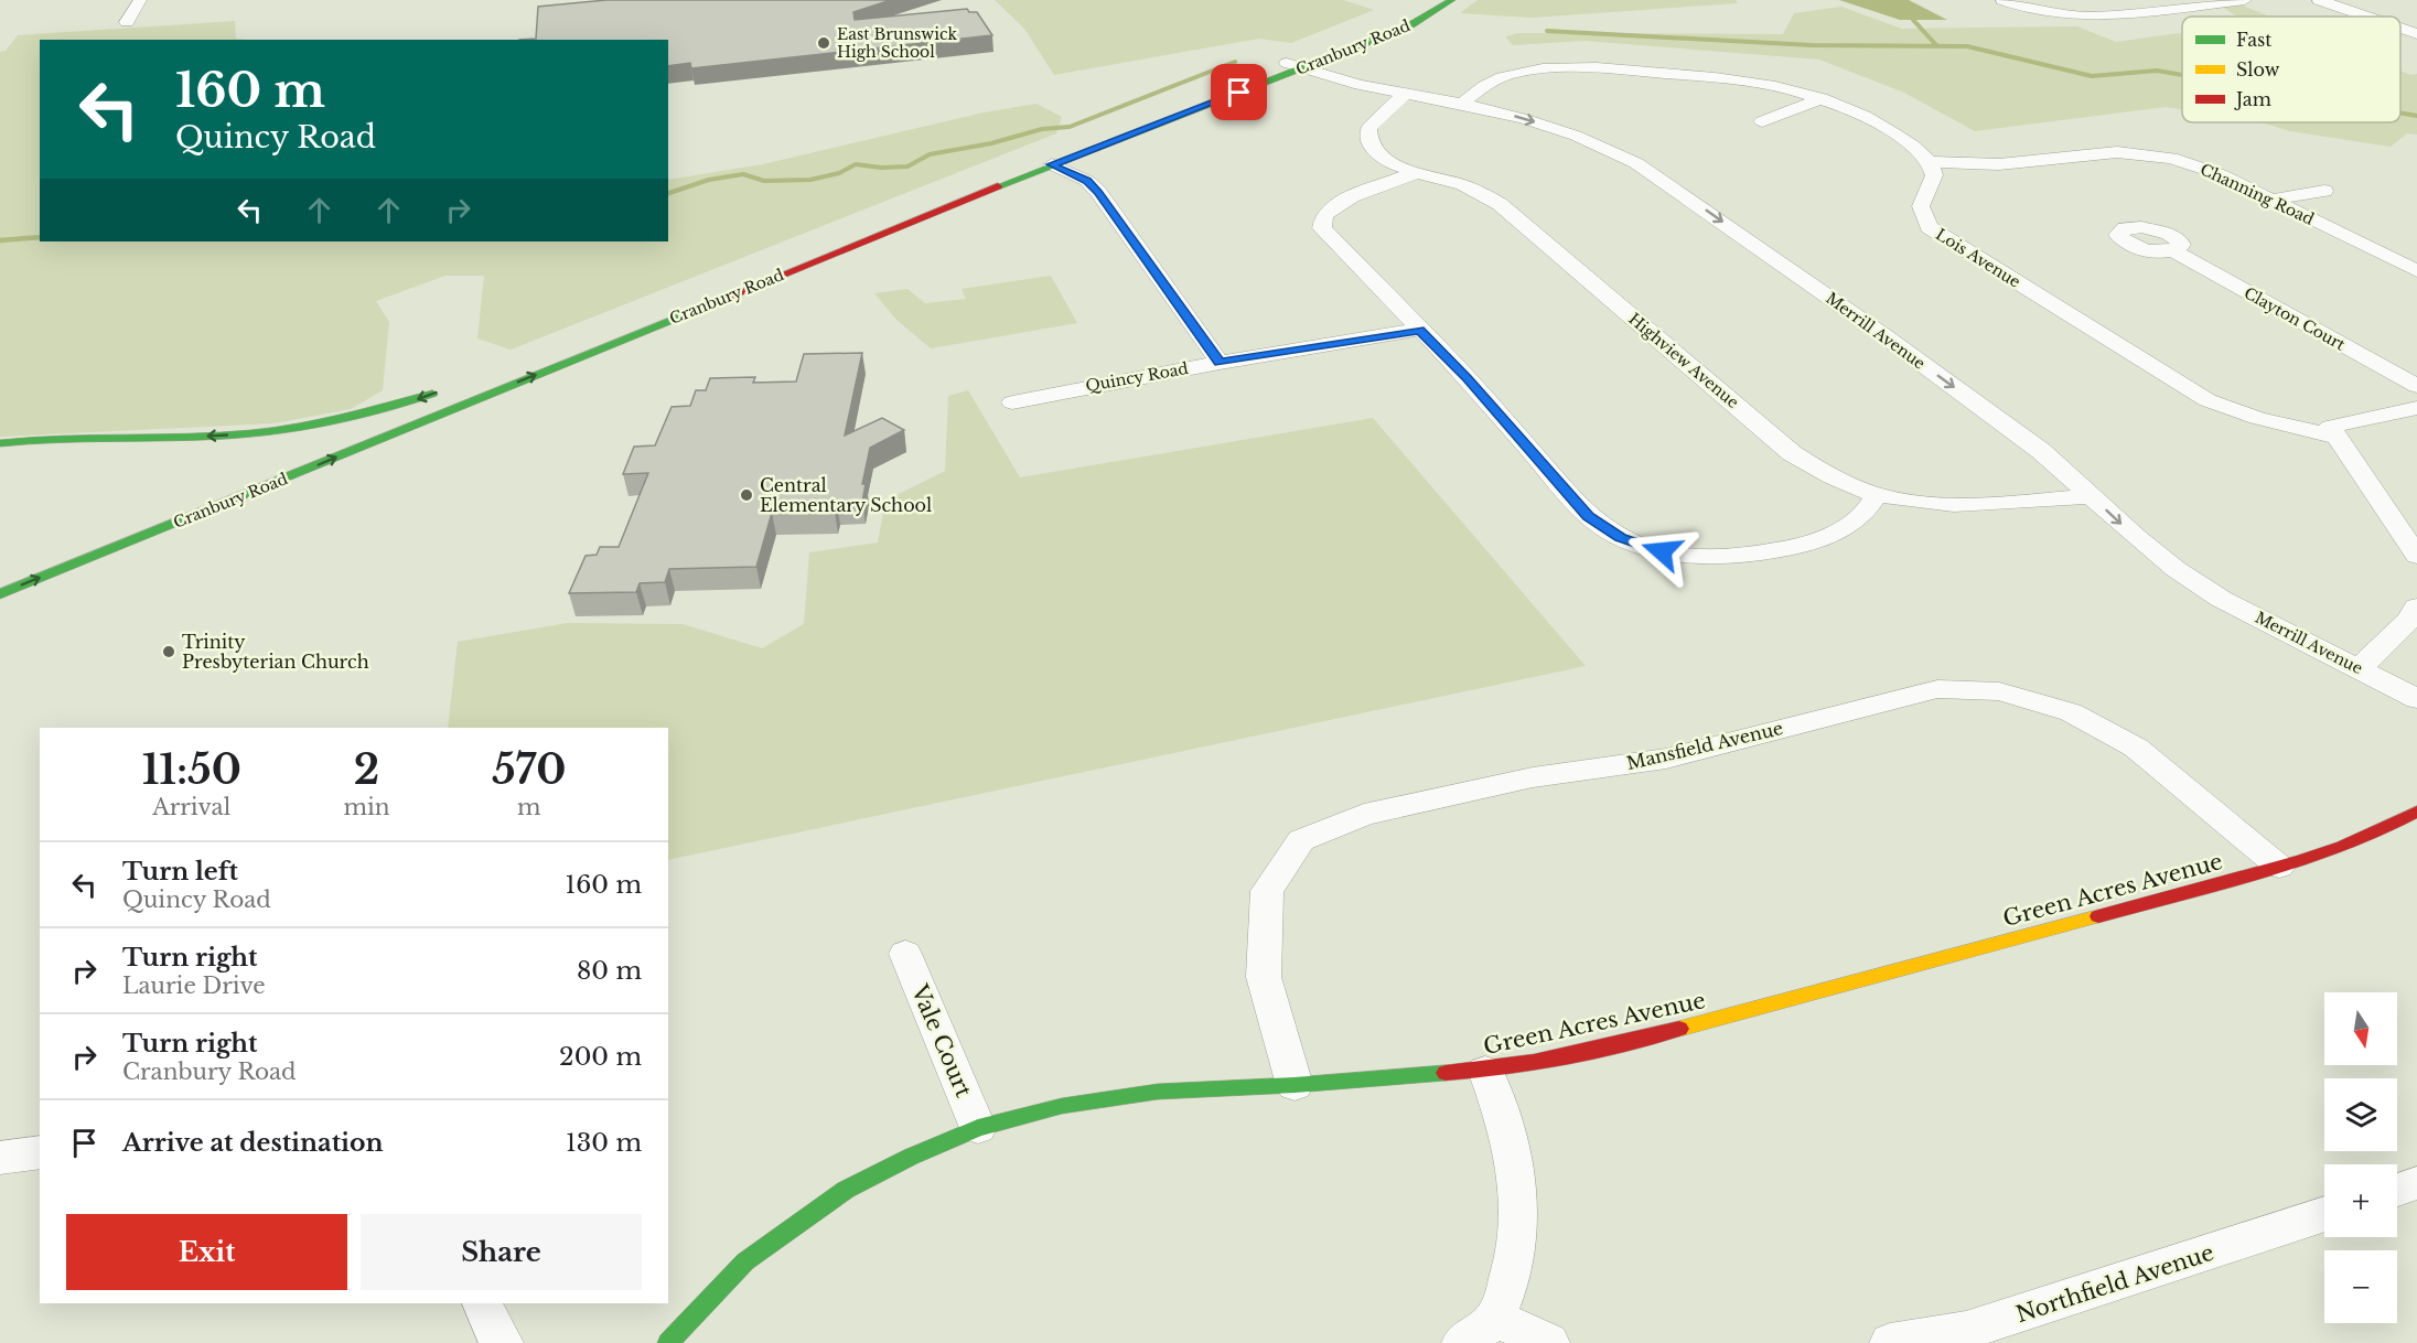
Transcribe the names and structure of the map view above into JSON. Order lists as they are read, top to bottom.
{
  "streets": {
    "main road": ["Cranbury Road", "Green Acres Avenue"],
    "street": [
      "Channing Road",
      "Lois Avenue",
      "Clayton Court",
      "Merrill Avenue",
      "Highview Avenue",
      "Quincy Road",
      "Mansfield Avenue",
      "Vale Court",
      "Northfield Avenue"
    ]
  },
  "crossings": [
    ["Cranbury Road", "Merrill Avenue"],
    ["Channing Road", "Lois Avenue"],
    ["Merrill Avenue", "Highview Avenue"],
    ["Mansfield Avenue", "Green Acres Avenue"],
    ["Green Acres Avenue", "Vale Court"]
  ],
  "one_way": ["Merrill Avenue"],
  "places": ["East Brunswick High School", "Central Elementary School", "Trinity Presbyterian Church"],
  "legend": ["Fast", "Slow", "Jam"],
  "north": "bottom",
  "page": {
    "turn": ["160 m", "Quincy Road"],
    "eta": [
      "11:50",
      "Arrival",
      "2",
      "min",
      "570",
      "m"
    ],
    "list": [
      {
        "name": "Turn left",
        "note": "Quincy Road",
        "value": "160 m"
      },
      {
        "name": "Turn right",
        "note": "Laurie Drive",
        "value": "80 m"
      },
      {
        "name": "Turn right",
        "note": "Cranbury Road",
        "value": "200 m"
      },
      {
        "name": "Arrive at destination",
        "value": "130 m"
      }
    ],
    "map_buttons": ["+", "−"],
    "buttons": ["Exit", "Share"]
  }
}
